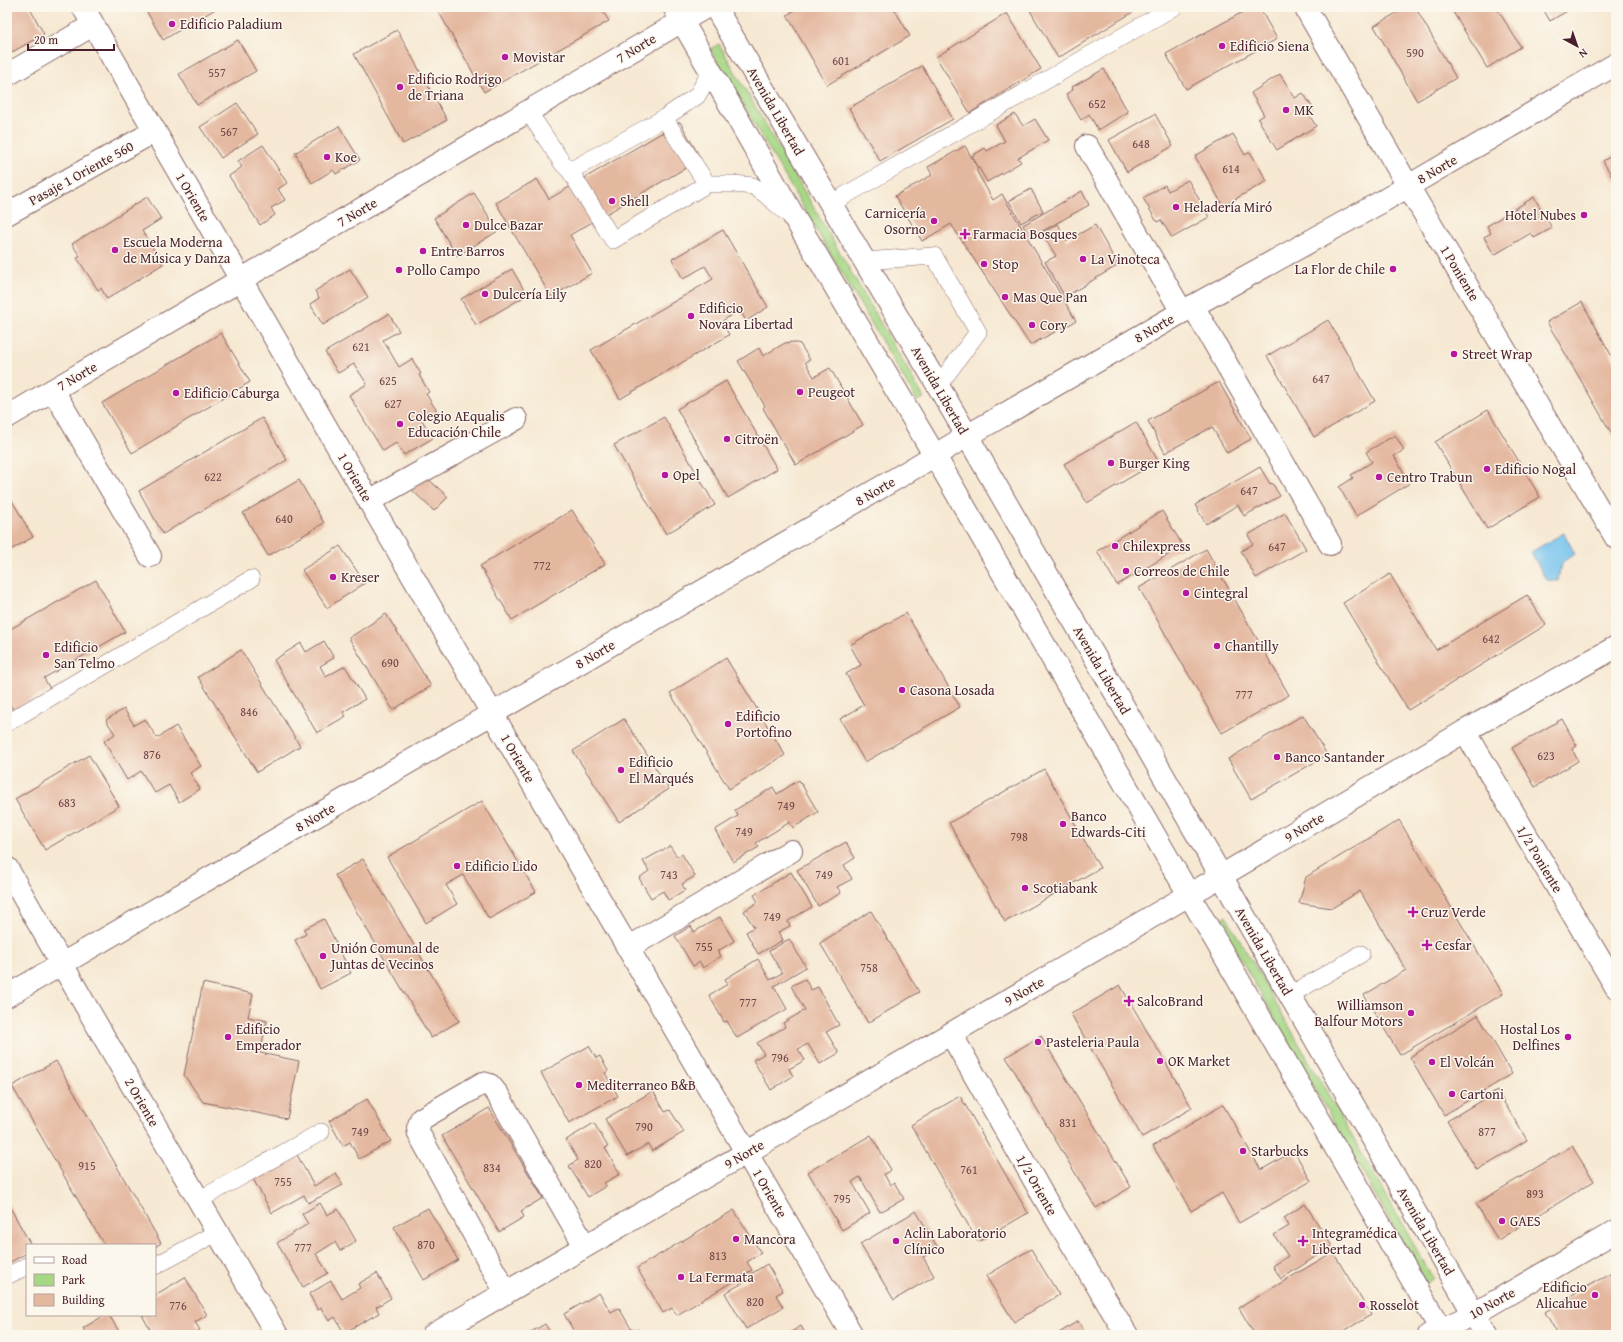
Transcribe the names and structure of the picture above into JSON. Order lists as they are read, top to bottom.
{
  "streets": {
    "street": [
      "7 Norte",
      "Avenida Libertad",
      "8 Norte",
      "Pasaje 1 Oriente 560",
      "1 Oriente",
      "1 Poniente",
      "9 Norte",
      "1/2 Poniente",
      "2 Oriente",
      "1/2 Oriente",
      "10 Norte"
    ]
  },
  "crossings": [
    ["7 Norte", "1 Oriente"],
    ["Avenida Libertad", "8 Norte"],
    ["Avenida Libertad", "9 Norte"],
    ["Avenida Libertad", "10 Norte"],
    ["8 Norte", "1 Oriente"],
    ["8 Norte", "1 Poniente"],
    ["8 Norte", "2 Oriente"],
    ["Pasaje 1 Oriente 560", "1 Oriente"],
    ["1 Oriente", "9 Norte"],
    ["9 Norte", "1/2 Poniente"],
    ["9 Norte", "1/2 Oriente"]
  ],
  "places": {
    "other": [
      "Edificio Paladium",
      "Edificio Siena",
      "Movistar",
      "Edificio Rodrigo de Triana",
      "MK",
      "Koe",
      "Shell",
      "Heladería Miró",
      "Hotel Nubes",
      "Carnicería Osorno",
      "Dulce Bazar",
      "Escuela Moderna de Música y Danza",
      "Entre Barros",
      "La Vinoteca",
      "Stop",
      "La Flor de Chile",
      "Pollo Campo",
      "Dulcería Lily",
      "Mas Que Pan",
      "Edificio Novara Libertad",
      "Cory",
      "Street Wrap",
      "Peugeot",
      "Edificio Caburga",
      "Colegio AEqualis Educación Chile",
      "Citroën",
      "Burger King",
      "Edificio Nogal",
      "Opel",
      "Centro Trabun",
      "Chilexpress",
      "Correos de Chile",
      "Kreser",
      "Cintegral",
      "Chantilly",
      "Edificio San Telmo",
      "Casona Losada",
      "Edificio Portofino",
      "Banco Santander",
      "Edificio El Marqués",
      "Banco Edwards-Citi",
      "Edificio Lido",
      "Scotiabank",
      "Unión Comunal de Juntas de Vecinos",
      "Williamson Balfour Motors",
      "Edificio Emperador",
      "Hostal Los Delfines",
      "Pasteleria Paula",
      "OK Market",
      "El Volcán",
      "Mediterraneo B&B",
      "Cartoni",
      "Starbucks",
      "GAES",
      "Mancora",
      "Aclin Laboratorio Clínico",
      "La Fermata",
      "Edificio Alicahue",
      "Rosselot"
    ],
    "health": [
      "Farmacia Bosques",
      "Cruz Verde",
      "Cesfar",
      "SalcoBrand",
      "Integramédica Libertad"
    ]
  },
  "house_numbers": [
    "590",
    "601",
    "557",
    "652",
    "567",
    "648",
    "614",
    "621",
    "647",
    "625",
    "627",
    "622",
    "647",
    "640",
    "647",
    "772",
    "642",
    "690",
    "777",
    "846",
    "876",
    "623",
    "683",
    "749",
    "749",
    "798",
    "743",
    "749",
    "749",
    "755",
    "758",
    "777",
    "796",
    "831",
    "790",
    "749",
    "877",
    "820",
    "915",
    "834",
    "761",
    "755",
    "893",
    "795",
    "870",
    "777",
    "813",
    "820",
    "776"
  ],
  "legend": ["Road", "Park", "Building"],
  "scale_bar": "20 m",
  "north": "bottom right"
}
